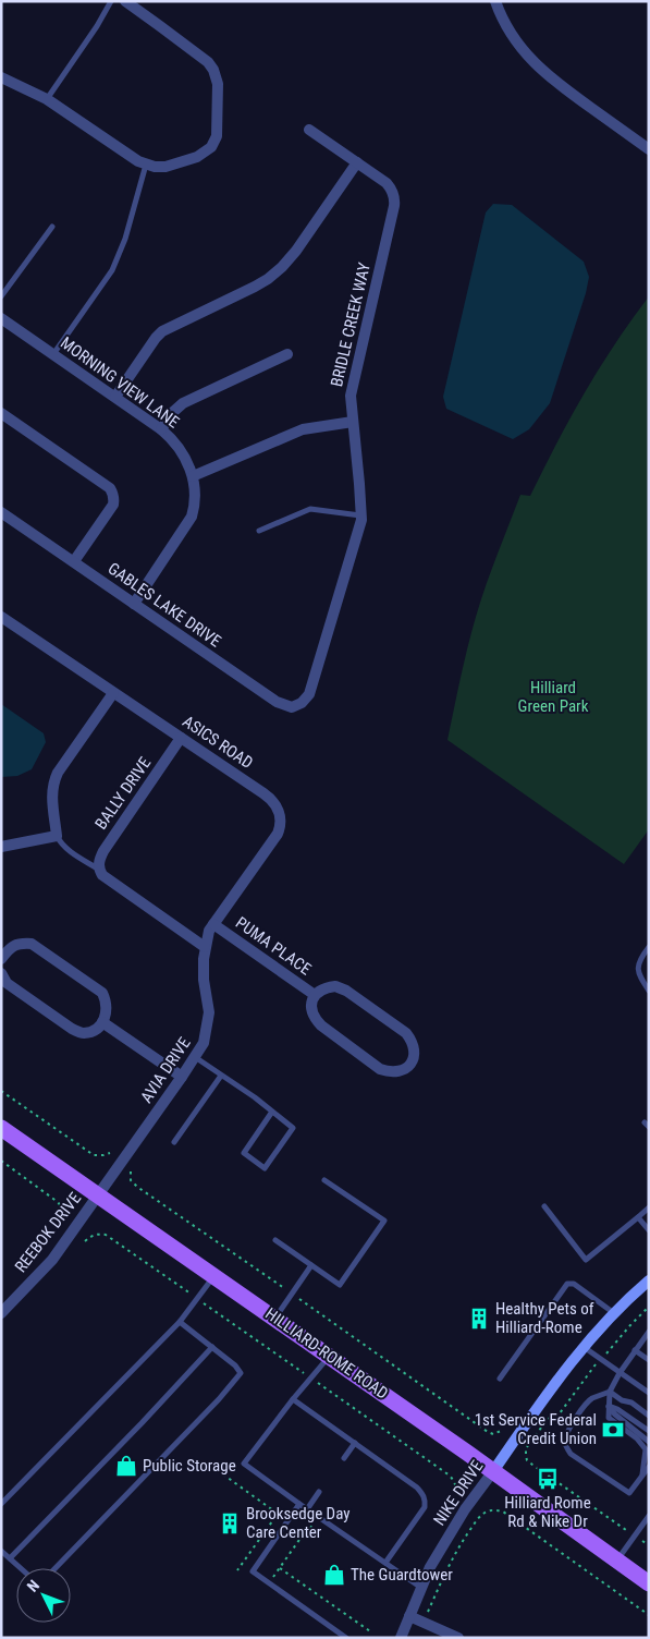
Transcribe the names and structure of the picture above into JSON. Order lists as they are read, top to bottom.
{
  "streets": {
    "main road": ["HILLIARD-ROME ROAD"],
    "street": [
      "BRIDLE CREEK WAY",
      "MORNING VIEW LANE",
      "GABLES LAKE DRIVE",
      "ASICS ROAD",
      "BALLY DRIVE",
      "PUMA PLACE",
      "AVIA DRIVE",
      "REEBOK DRIVE",
      "NIKE DRIVE"
    ]
  },
  "crossings": [
    ["BRIDLE CREEK WAY", "GABLES LAKE DRIVE"],
    ["MORNING VIEW LANE", "GABLES LAKE DRIVE"],
    ["ASICS ROAD", "BALLY DRIVE"],
    ["ASICS ROAD", "PUMA PLACE"],
    ["ASICS ROAD", "AVIA DRIVE"],
    ["AVIA DRIVE", "REEBOK DRIVE"],
    ["AVIA DRIVE", "HILLIARD-ROME ROAD"],
    ["REEBOK DRIVE", "HILLIARD-ROME ROAD"],
    ["HILLIARD-ROME ROAD", "NIKE DRIVE"]
  ],
  "parks": ["Hilliard Green Park"],
  "places": {
    "building": ["Healthy Pets of Hilliard-Rome", "Brooksedge Day Care Center"],
    "bank": ["1st Service Federal Credit Union"],
    "shop": ["Public Storage", "The Guardtower"],
    "bus stop": ["Hilliard Rome Rd & Nike Dr"]
  },
  "north": "top left"
}
